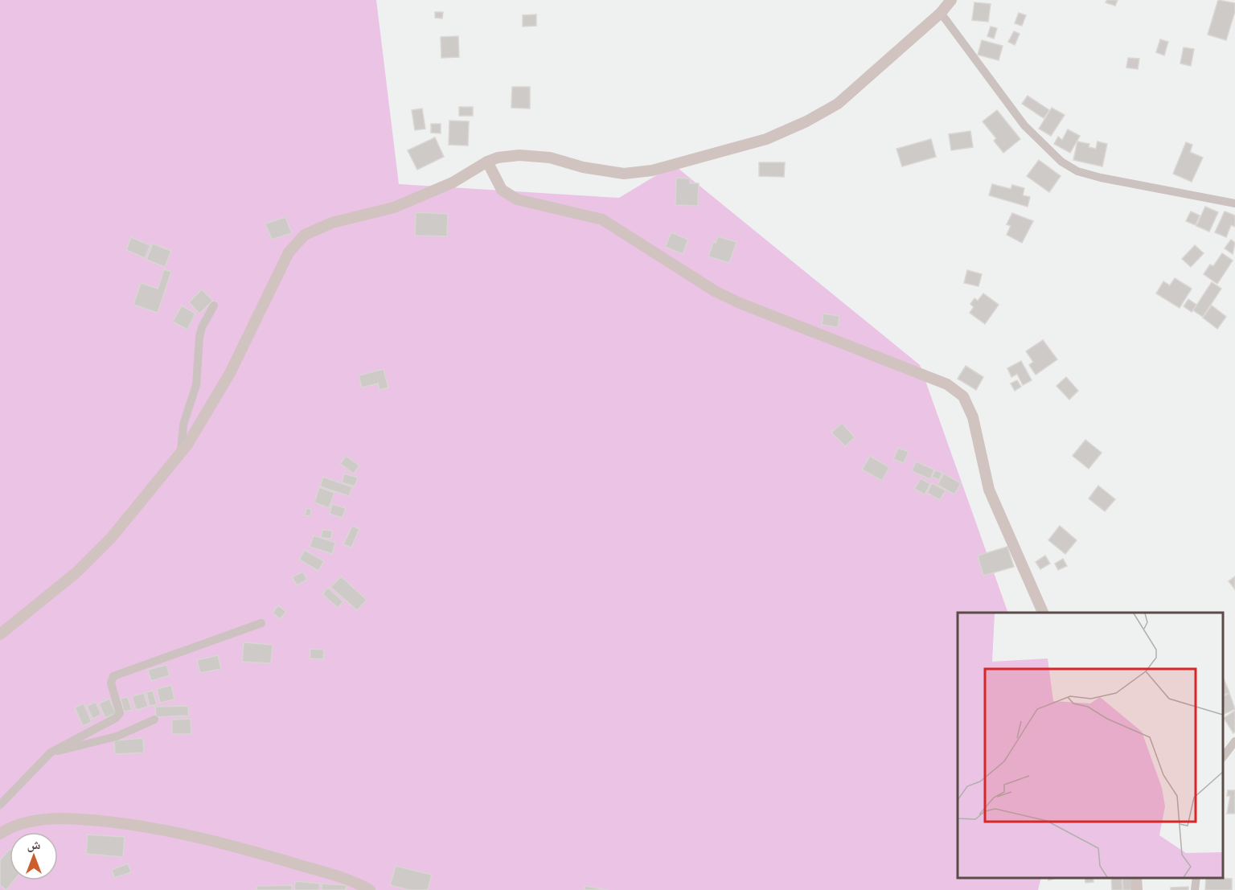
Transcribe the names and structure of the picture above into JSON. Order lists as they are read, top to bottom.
{
  "north": "top"
}
